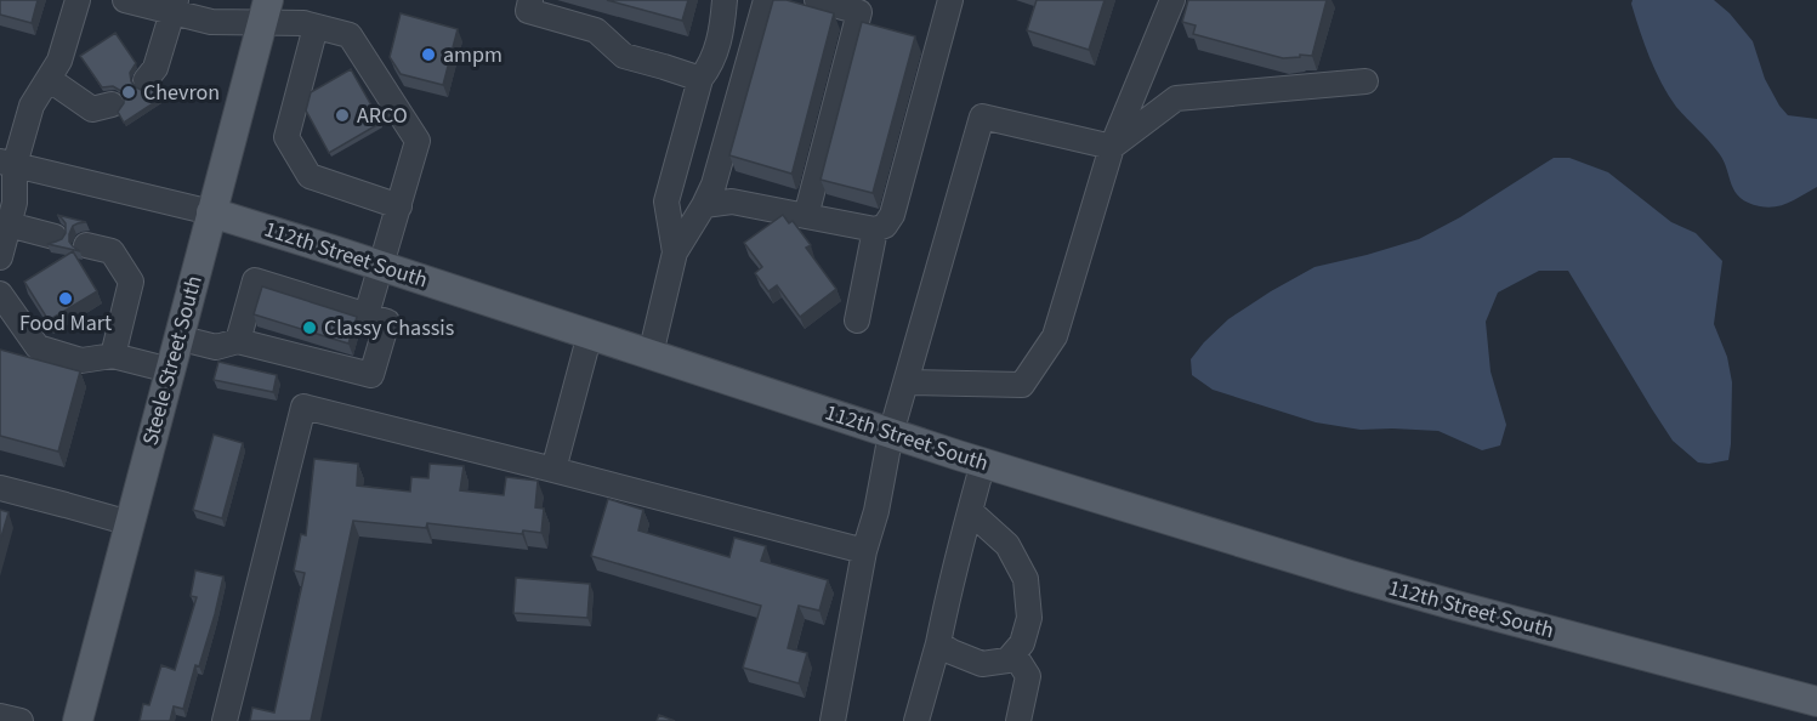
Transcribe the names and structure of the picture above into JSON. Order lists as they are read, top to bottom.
{
  "streets": {
    "main road": ["112th Street South", "Steele Street South"]
  },
  "crossings": [
    ["112th Street South", "Steele Street South"]
  ],
  "places": [
    "ampm",
    "Chevron",
    "ARCO",
    "Food Mart",
    "Classy Chassis"
  ]
}
